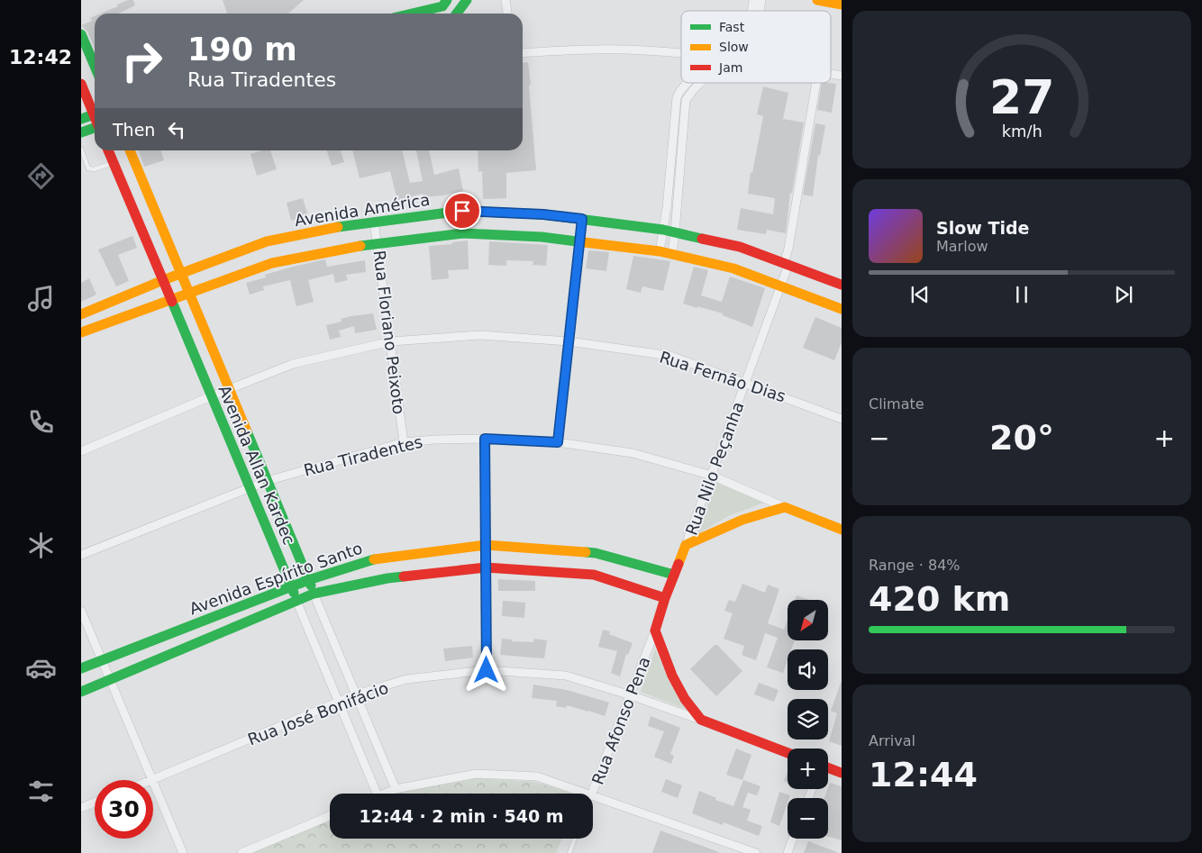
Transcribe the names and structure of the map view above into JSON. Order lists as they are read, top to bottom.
{
  "streets": {
    "main road": ["Avenida América", "Avenida Allan Kardec", "Avenida Espírito Santo"],
    "street": [
      "Rua Floriano Peixoto",
      "Rua Fernão Dias",
      "Rua Tiradentes",
      "Rua Nilo Peçanha",
      "Rua José Bonifácio",
      "Rua Afonso Pena"
    ]
  },
  "crossings": [
    ["Avenida América", "Rua Floriano Peixoto"],
    ["Avenida América", "Avenida Allan Kardec"],
    ["Avenida América", "Rua Nilo Peçanha"],
    ["Rua Floriano Peixoto", "Rua Fernão Dias"],
    ["Rua Floriano Peixoto", "Rua Tiradentes"],
    ["Rua Fernão Dias", "Avenida Allan Kardec"],
    ["Rua Fernão Dias", "Rua Nilo Peçanha"],
    ["Rua Tiradentes", "Avenida Allan Kardec"],
    ["Rua Tiradentes", "Rua Nilo Peçanha"],
    ["Avenida Allan Kardec", "Avenida Espírito Santo"],
    ["Avenida Allan Kardec", "Rua José Bonifácio"],
    ["Rua José Bonifácio", "Rua Afonso Pena"]
  ],
  "legend": ["Fast", "Slow", "Jam"],
  "north": "bottom left",
  "page": {
    "tabs": "12:42",
    "turn": ["190 m", "Rua Tiradentes"],
    "then": "Then",
    "song": ["Slow Tide", "Marlow"],
    "tile": [
      "Climate",
      ["Range · 84%", "420 km"],
      ["Arrival", "12:44"]
    ],
    "heat": ["−", "20°", "+"],
    "map_buttons": ["+", "−"],
    "limit": "30",
    "trip": "12:44 · 2 min · 540 m",
    "gauge": ["27", "km/h"]
  }
}
